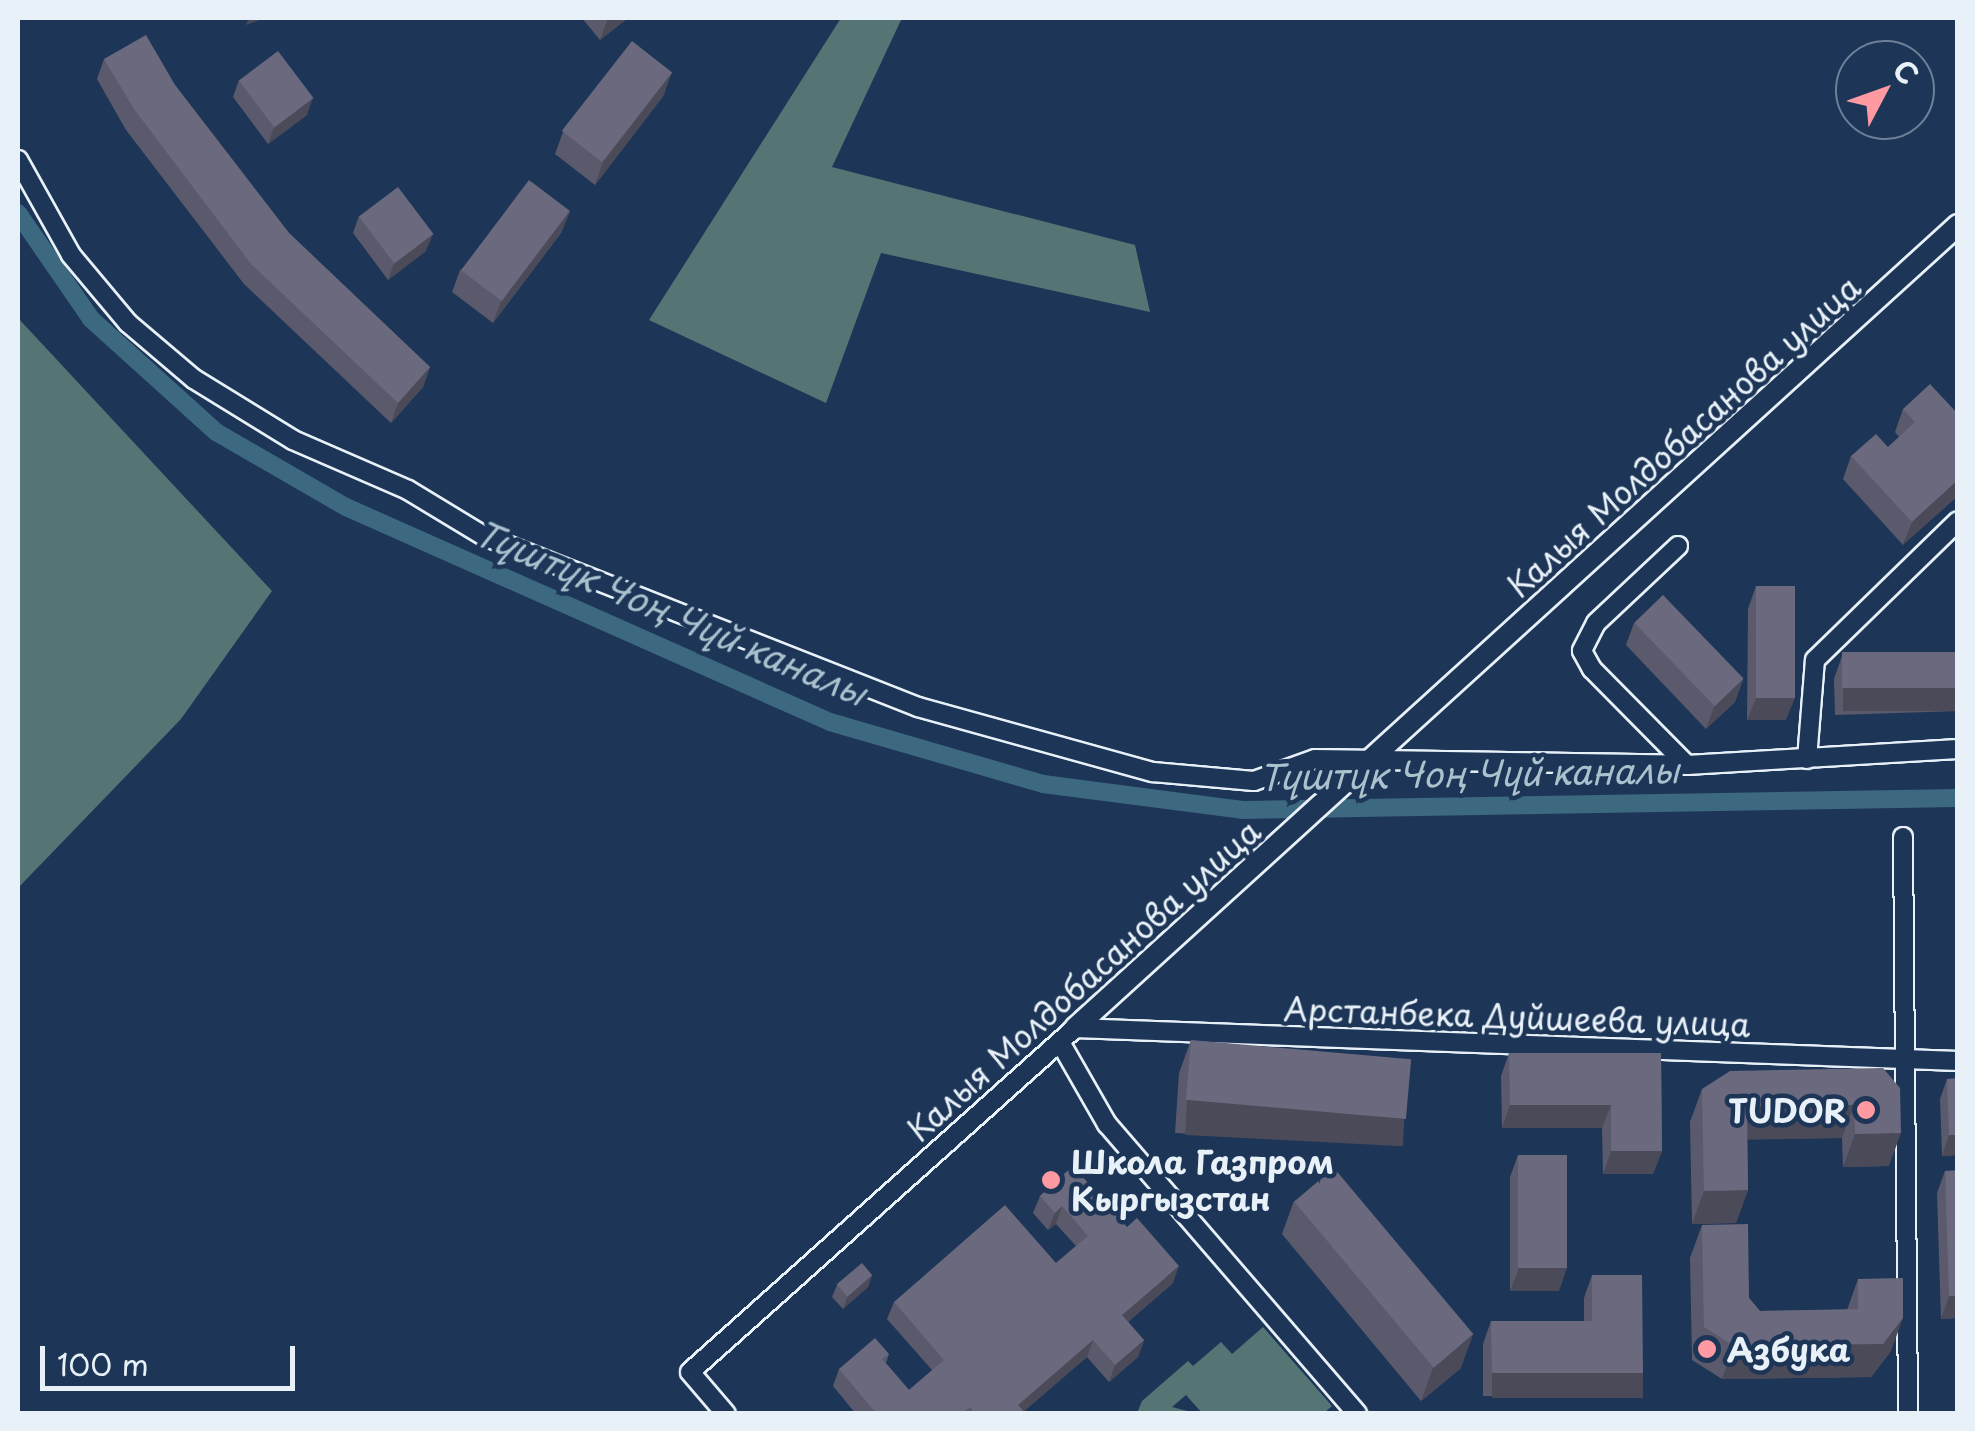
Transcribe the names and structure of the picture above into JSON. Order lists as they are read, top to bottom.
{
  "streets": {
    "street": ["Калыя Молдобасанова улица", "Арстанбека Дуйшеева улица"]
  },
  "crossings": [
    ["Калыя Молдобасанова улица", "Арстанбека Дуйшеева улица"]
  ],
  "water": ["Түштүк Чоң Чүй каналы"],
  "places": ["TUDOR", "Школа Газпром Кыргызстан", "Азбука"],
  "scale_bar": "100 m",
  "north": "top right"
}
